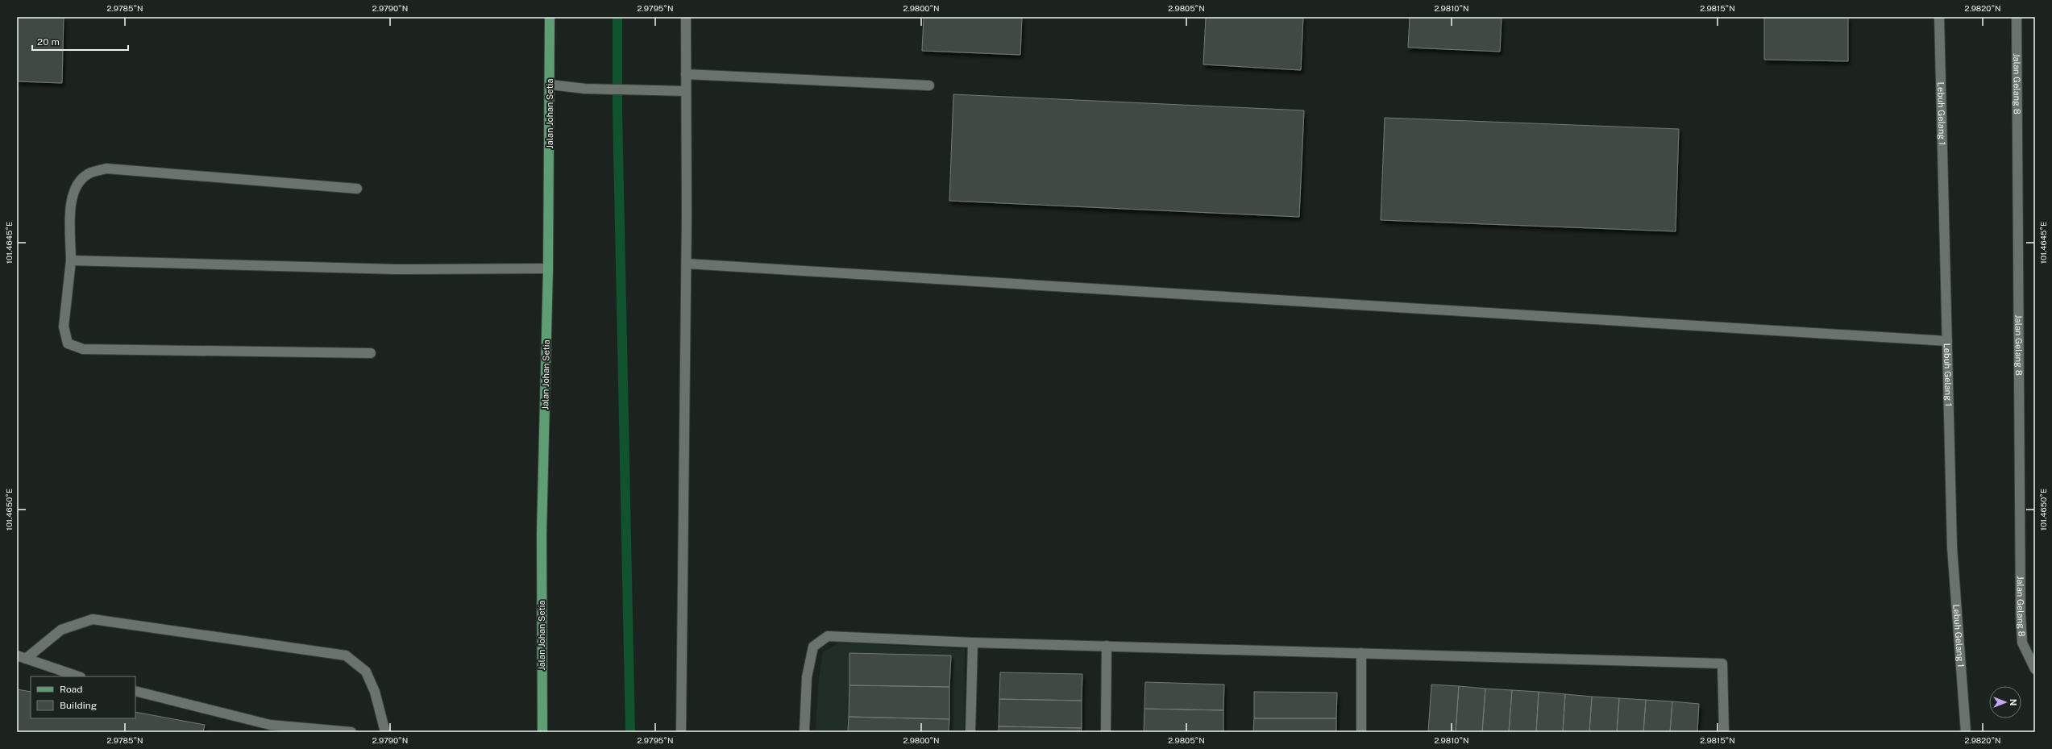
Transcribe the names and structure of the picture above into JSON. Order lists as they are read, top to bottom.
{
  "streets": {
    "main road": ["Jalan Johan Setia"],
    "street": ["Jalan Gelang 8", "Lebuh Gelang 1"]
  },
  "legend": ["Road", "Building"],
  "scale_bar": "20 m",
  "north": "right",
  "coordinates": [
    "2.9785°N",
    "2.9790°N",
    "2.9795°N",
    "2.9800°N",
    "2.9805°N",
    "2.9810°N",
    "2.9815°N",
    "2.9820°N",
    "101.4645°E",
    "101.4650°E"
  ]
}
